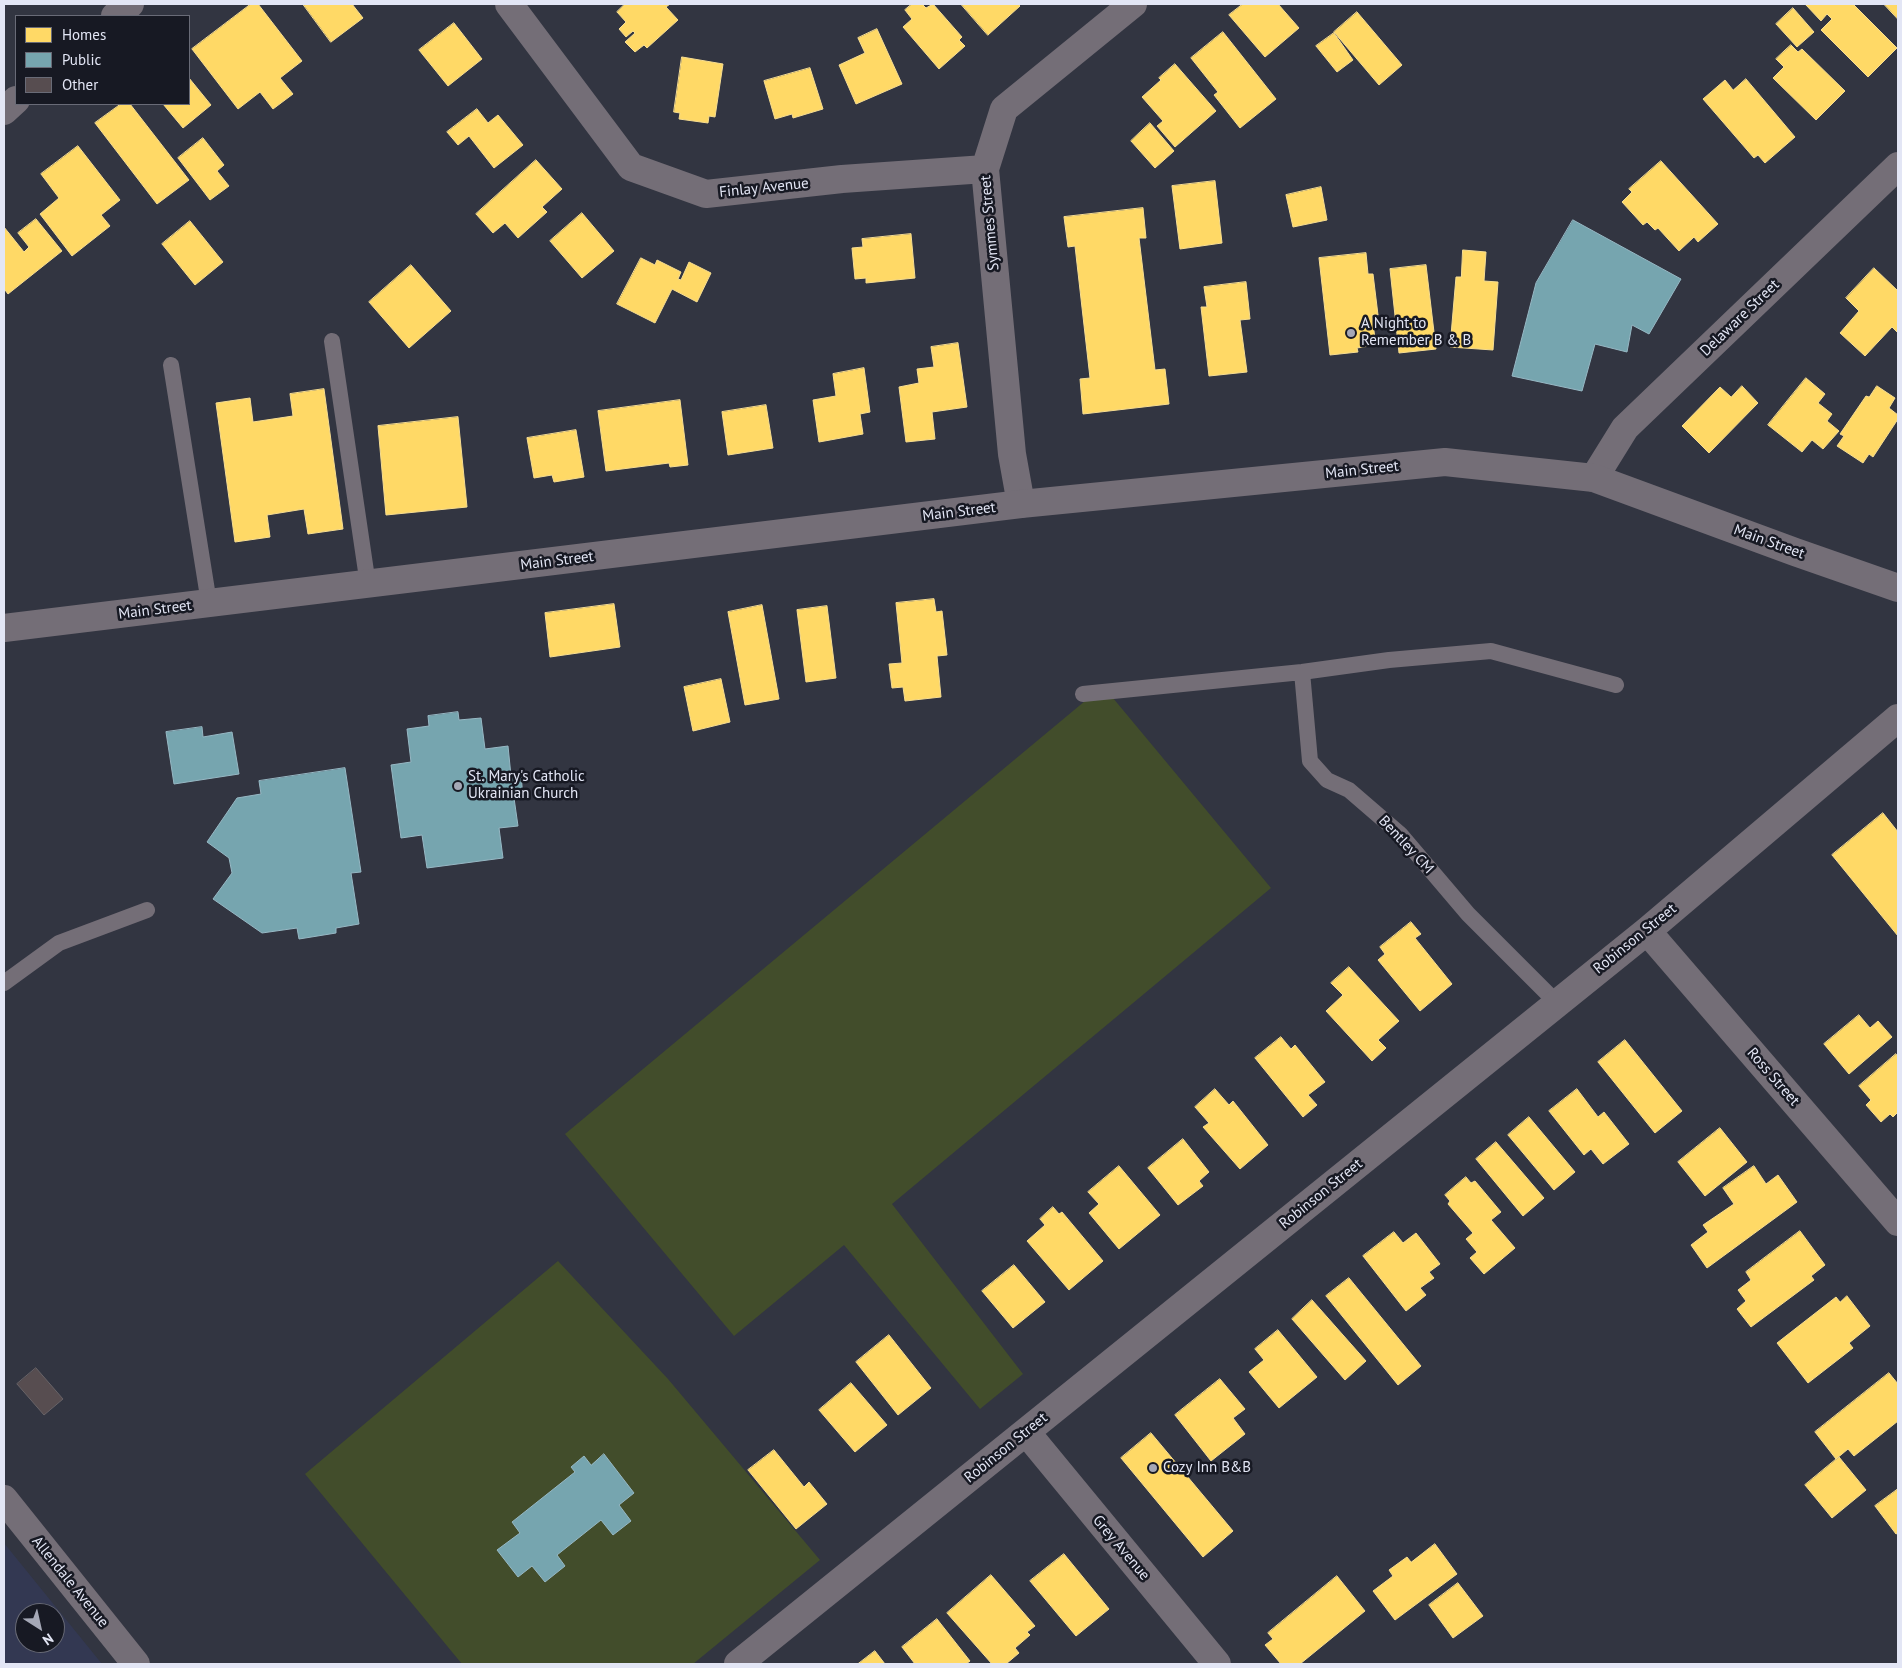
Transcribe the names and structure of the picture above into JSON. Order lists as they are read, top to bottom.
{
  "streets": {
    "street": [
      "Finlay Avenue",
      "Symmes Street",
      "Delaware Street",
      "Main Street",
      "Robinson Street",
      "Ross Street",
      "Grey Avenue",
      "Allendale Avenue"
    ],
    "lane": ["Bentley CM"]
  },
  "crossings": [
    ["Finlay Avenue", "Symmes Street"],
    ["Symmes Street", "Main Street"],
    ["Delaware Street", "Main Street"],
    ["Bentley CM", "Robinson Street"],
    ["Robinson Street", "Ross Street"],
    ["Robinson Street", "Grey Avenue"]
  ],
  "places": ["A Night to Remember B & B", "St. Mary's Catholic Ukrainian Church", "Cozy Inn B&B"],
  "legend": ["Homes", "Public", "Other"],
  "north": "bottom right"
}
